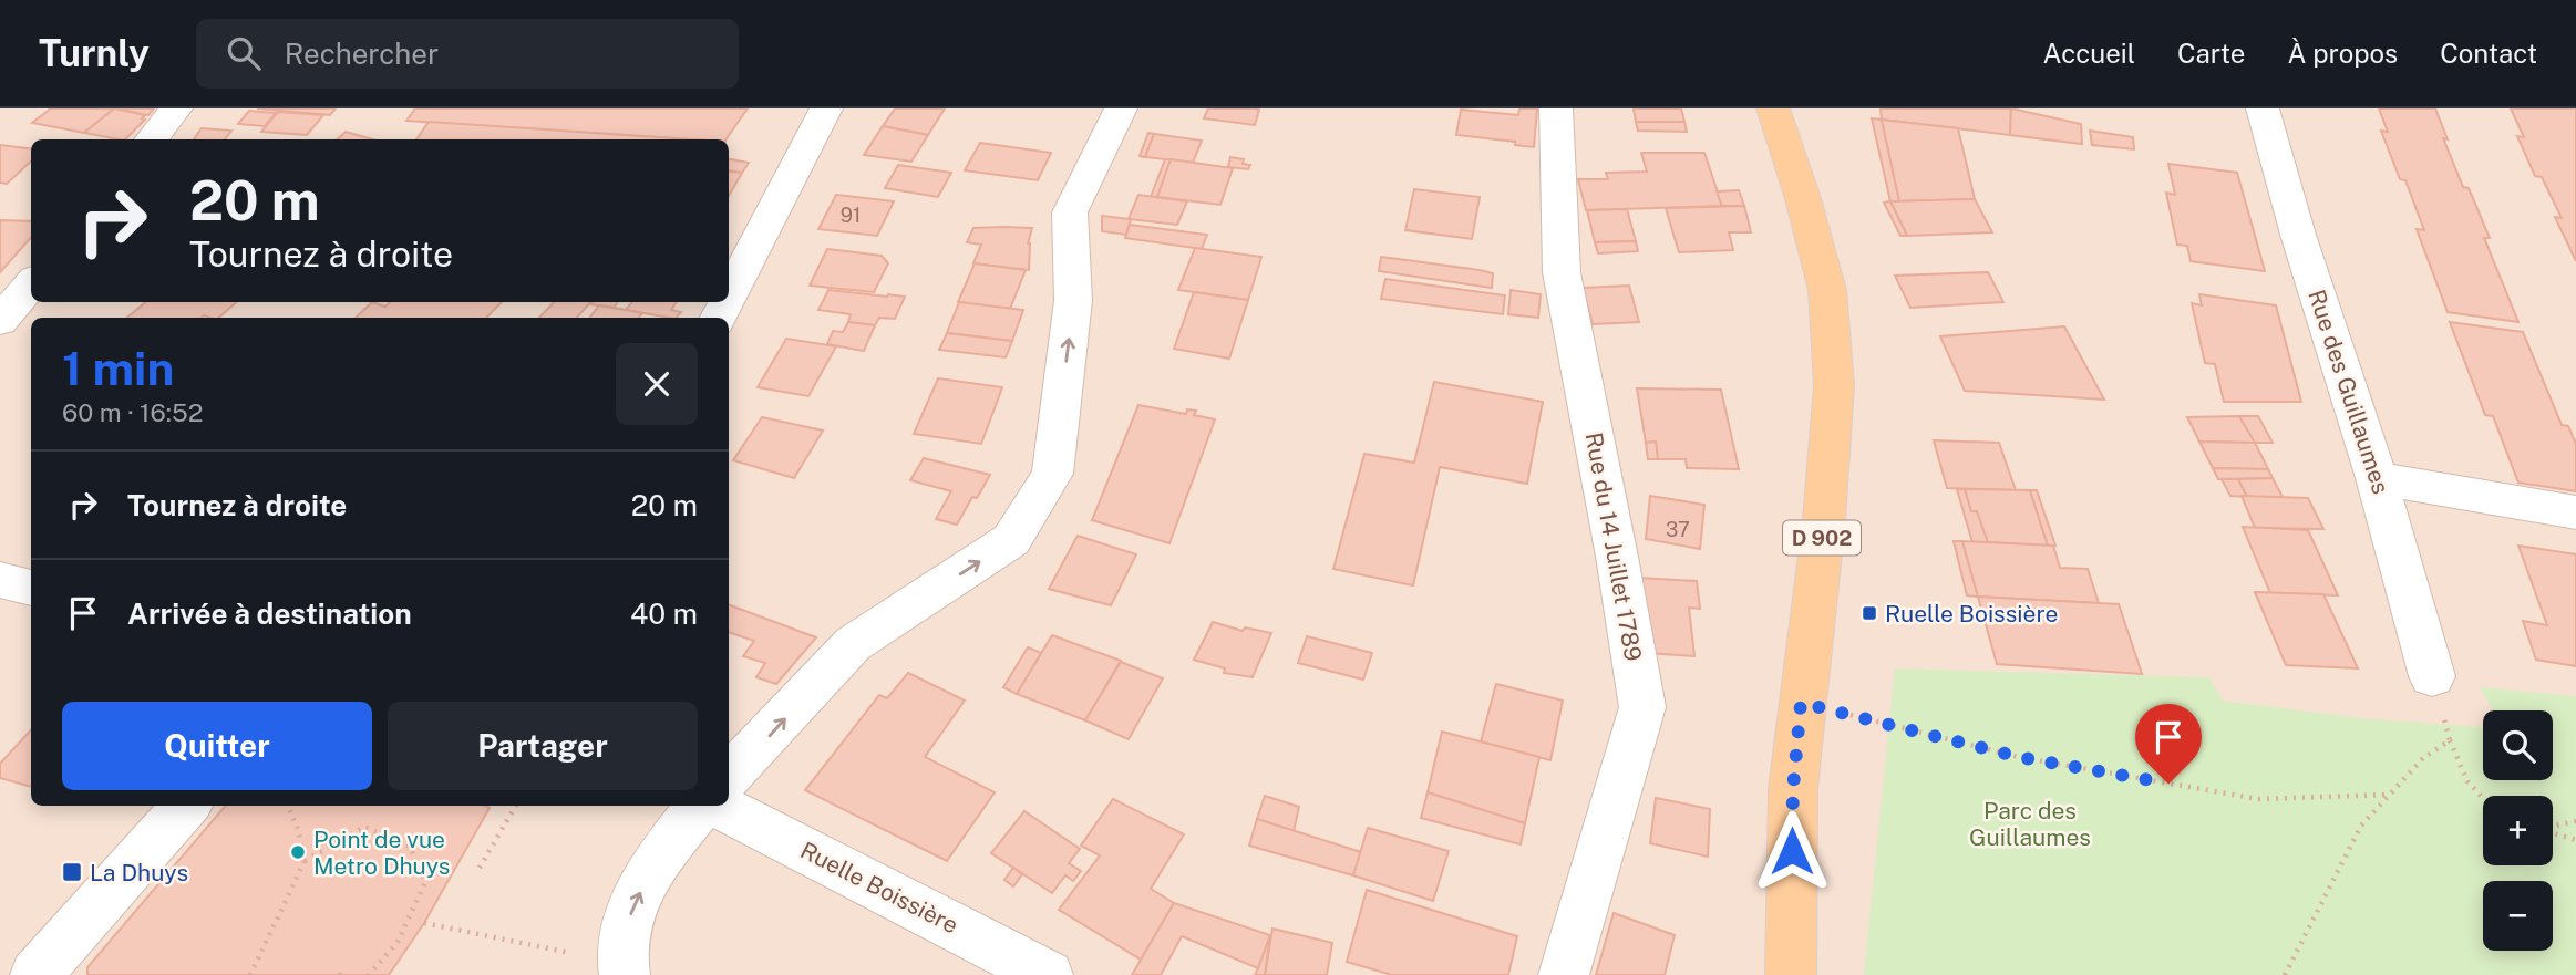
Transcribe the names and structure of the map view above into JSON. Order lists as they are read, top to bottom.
{
  "streets": {
    "main road": ["D 902"],
    "street": ["Rue des Guillaumes", "Rue du 14 Juillet 1789", "Ruelle Boissière"]
  },
  "parks": ["Parc des Guillaumes"],
  "places": {
    "transit": ["Ruelle Boissière", "La Dhuys"],
    "other": ["Point de vue Metro Dhuys"]
  },
  "house_numbers": ["91", "37"],
  "page": {
    "header": "Turnly",
    "search": "Rechercher",
    "nav": [
      "Accueil",
      "Carte",
      "À propos",
      "Contact"
    ],
    "turn": ["20 m", "Tournez à droite"],
    "heading": ["1 min", "60 m · 16:52"],
    "list": [
      {
        "name": "Tournez à droite",
        "value": "20 m"
      },
      {
        "name": "Arrivée à destination",
        "value": "40 m"
      }
    ],
    "buttons": ["Quitter", "Partager"],
    "map_buttons": ["+", "−"]
  }
}
